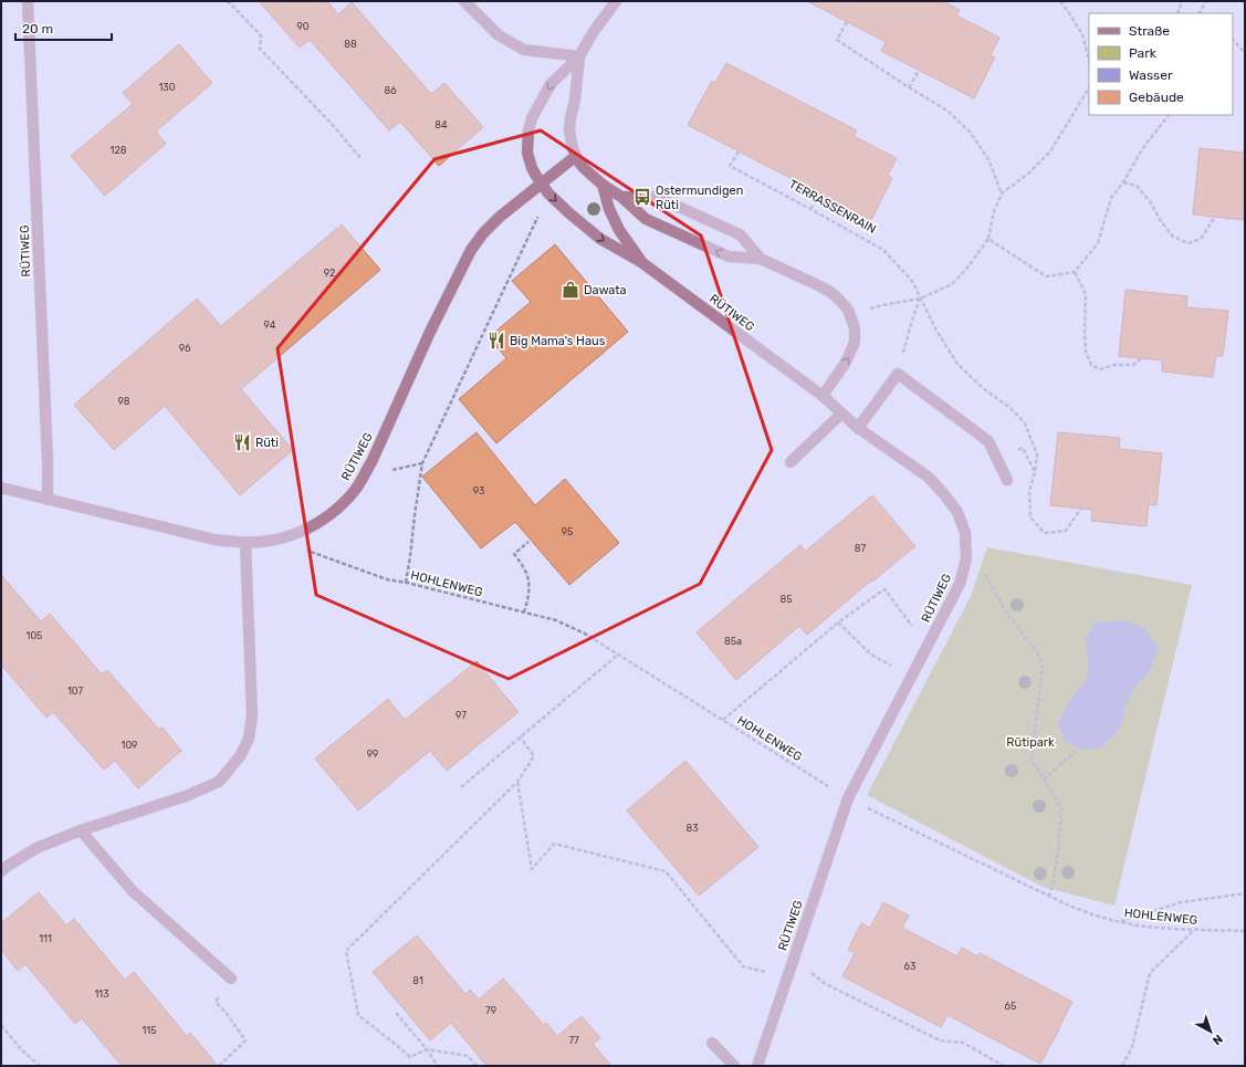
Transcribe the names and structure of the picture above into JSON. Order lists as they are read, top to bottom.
{
  "streets": {
    "street": ["RÜTIWEG"],
    "path": ["TERRASSENRAIN", "HOHLENWEG"]
  },
  "crossings": [
    ["RÜTIWEG", "HOHLENWEG"]
  ],
  "parks": ["Rütipark"],
  "places": {
    "bus stop": ["Ostermundigen Rüti"],
    "shop": ["Dawata"],
    "restaurant": ["Big Mama's Haus", "Rüti"]
  },
  "house_numbers": [
    "90",
    "88",
    "130",
    "86",
    "84",
    "128",
    "92",
    "94",
    "96",
    "98",
    "93",
    "95",
    "87",
    "85",
    "105",
    "85a",
    "107",
    "97",
    "109",
    "99",
    "83",
    "111",
    "63",
    "81",
    "113",
    "65",
    "79",
    "115",
    "77"
  ],
  "legend": [
    "Straße",
    "Park",
    "Wasser",
    "Gebäude"
  ],
  "scale_bar": "20 m",
  "north": "bottom right"
}
